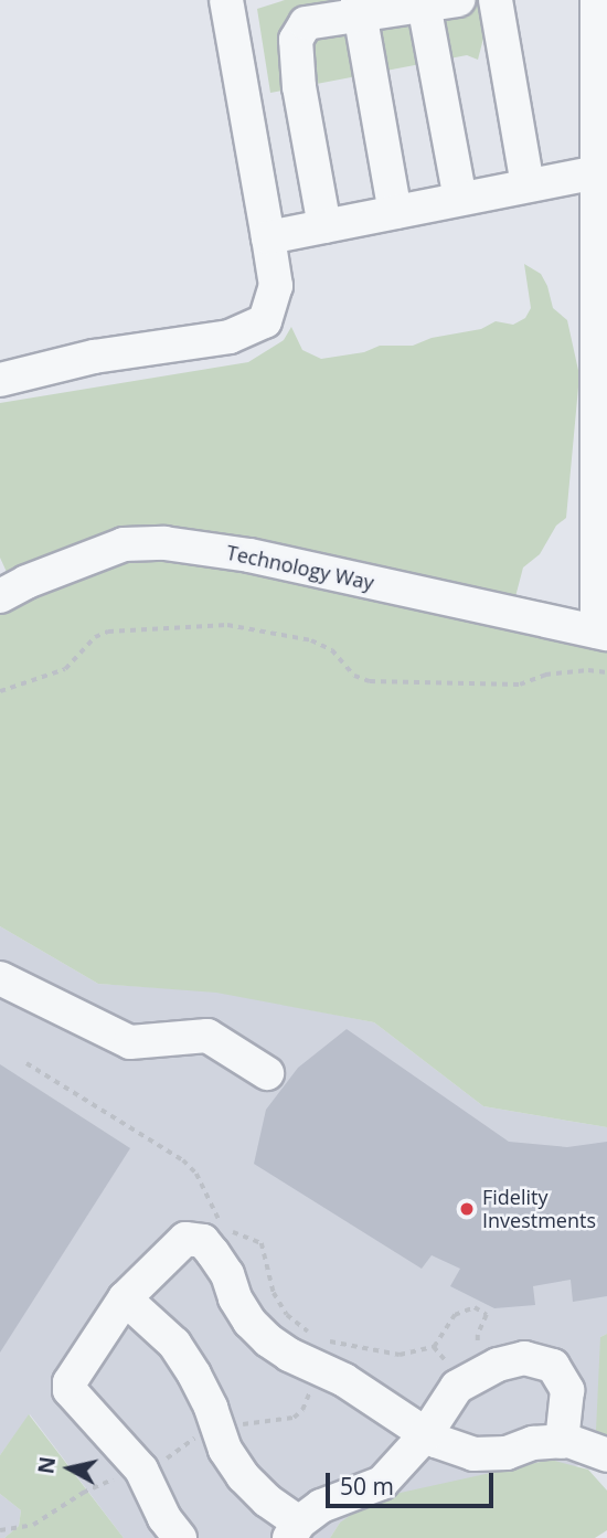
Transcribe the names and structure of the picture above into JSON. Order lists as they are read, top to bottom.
{
  "streets": {
    "street": ["Technology Way"]
  },
  "places": ["Fidelity Investments"],
  "scale_bar": "50 m",
  "north": "left"
}
